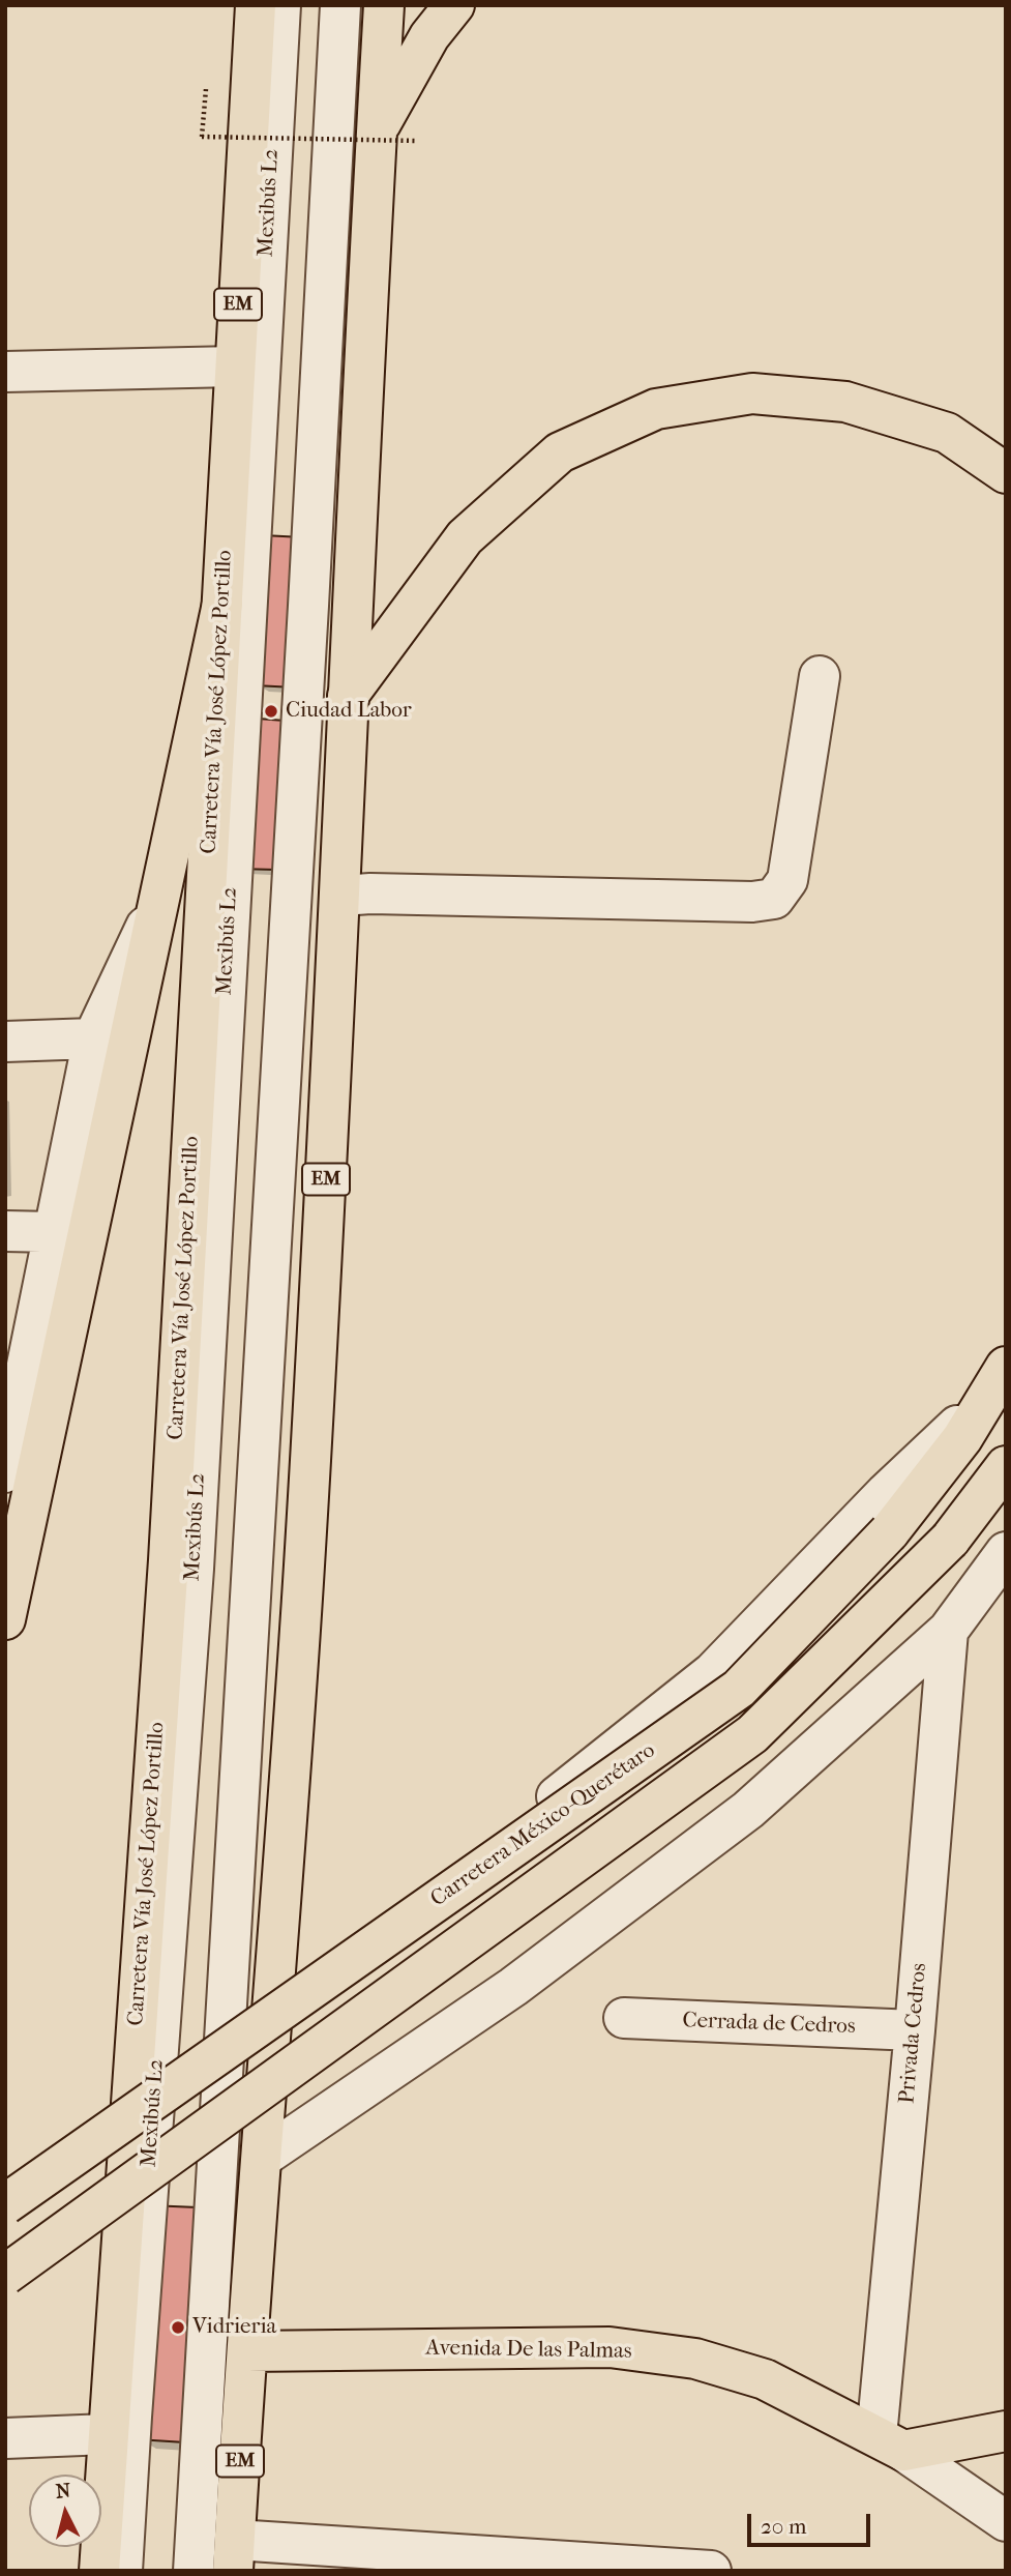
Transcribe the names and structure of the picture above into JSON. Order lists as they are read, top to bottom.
{
  "streets": {
    "main road": [
      "EM",
      "Carretera Vía José López Portillo",
      "Carretera México-Querétaro",
      "Avenida De las Palmas"
    ],
    "street": ["Mexibús L2", "Cerrada de Cedros", "Privada Cedros"]
  },
  "crossings": [
    ["EM", "Avenida De las Palmas"],
    ["Cerrada de Cedros", "Privada Cedros"],
    ["Privada Cedros", "Avenida De las Palmas"]
  ],
  "places": ["Ciudad Labor", "Vidrieria"],
  "scale_bar": "20 m",
  "north": "top"
}
